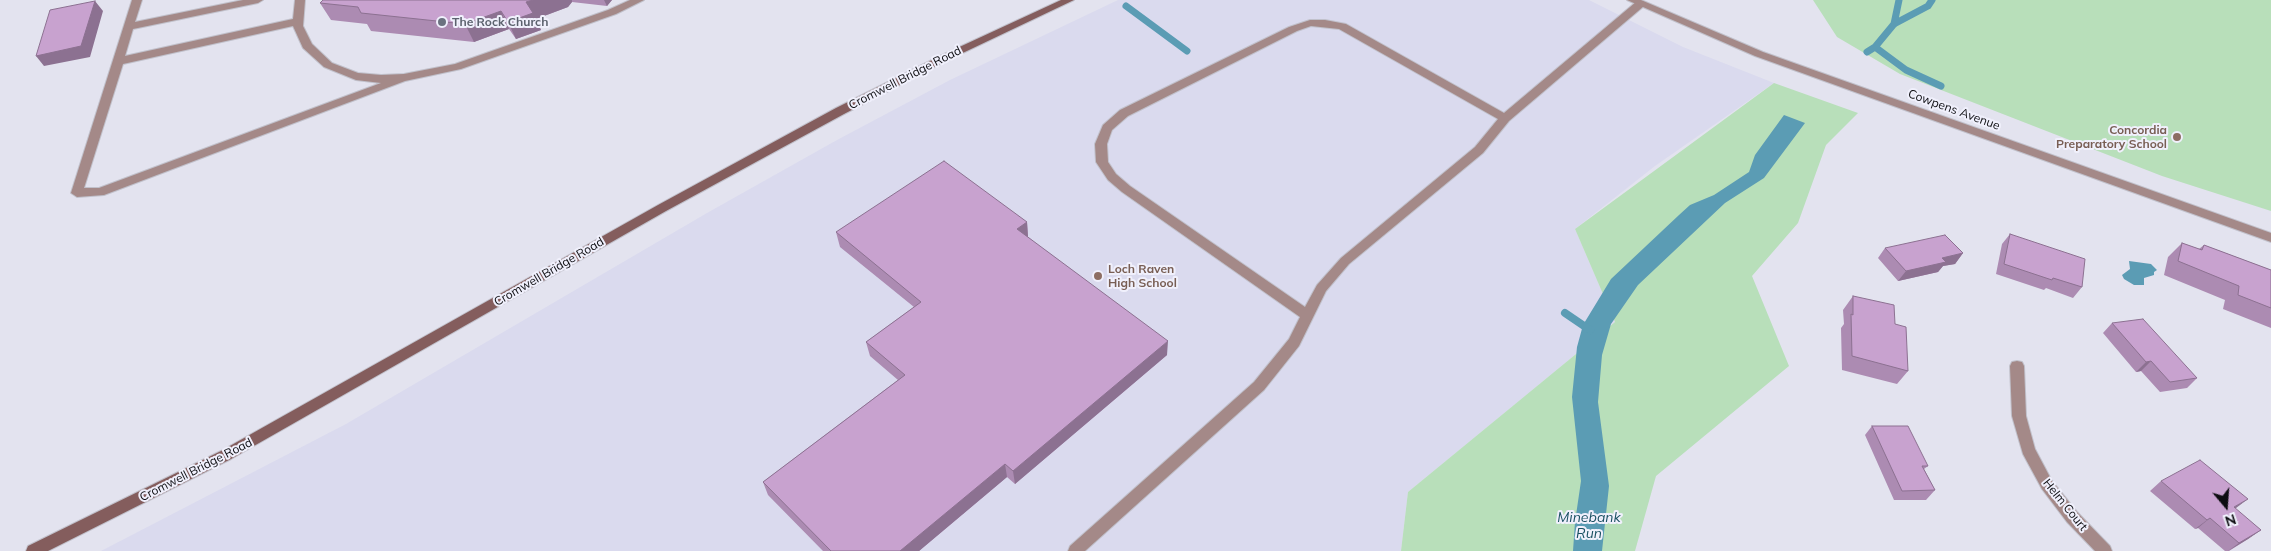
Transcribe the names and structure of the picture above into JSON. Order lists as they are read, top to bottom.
{
  "streets": {
    "main road": ["Cromwell Bridge Road"],
    "street": ["Cowpens Avenue", "Helm Court"]
  },
  "water": ["Minebank Run"],
  "places": ["The Rock Church", "Concordia Preparatory School", "Loch Raven High School"],
  "north": "bottom"
}
